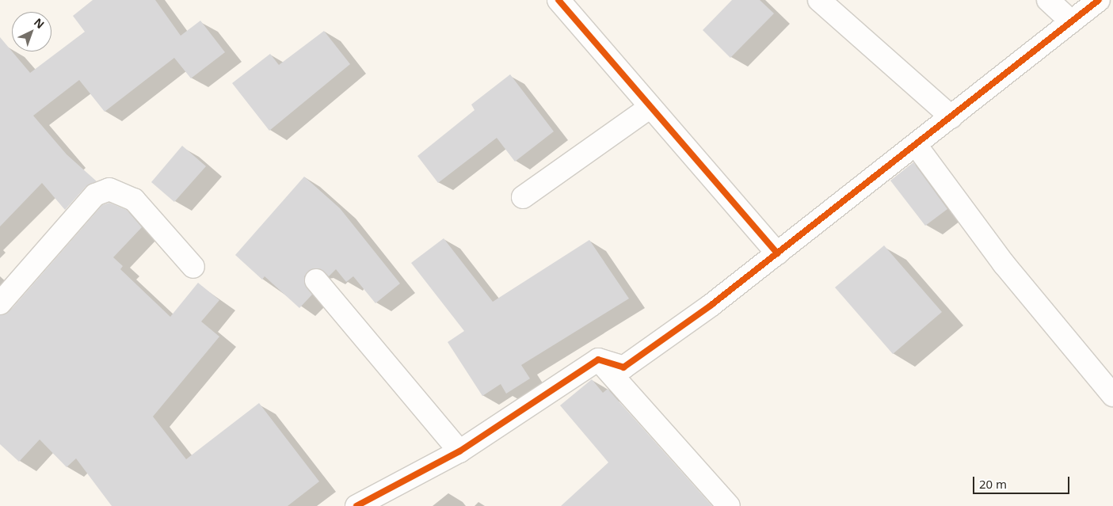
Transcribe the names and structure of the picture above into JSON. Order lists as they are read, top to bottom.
{
  "scale_bar": "20 m",
  "north": "top right"
}
